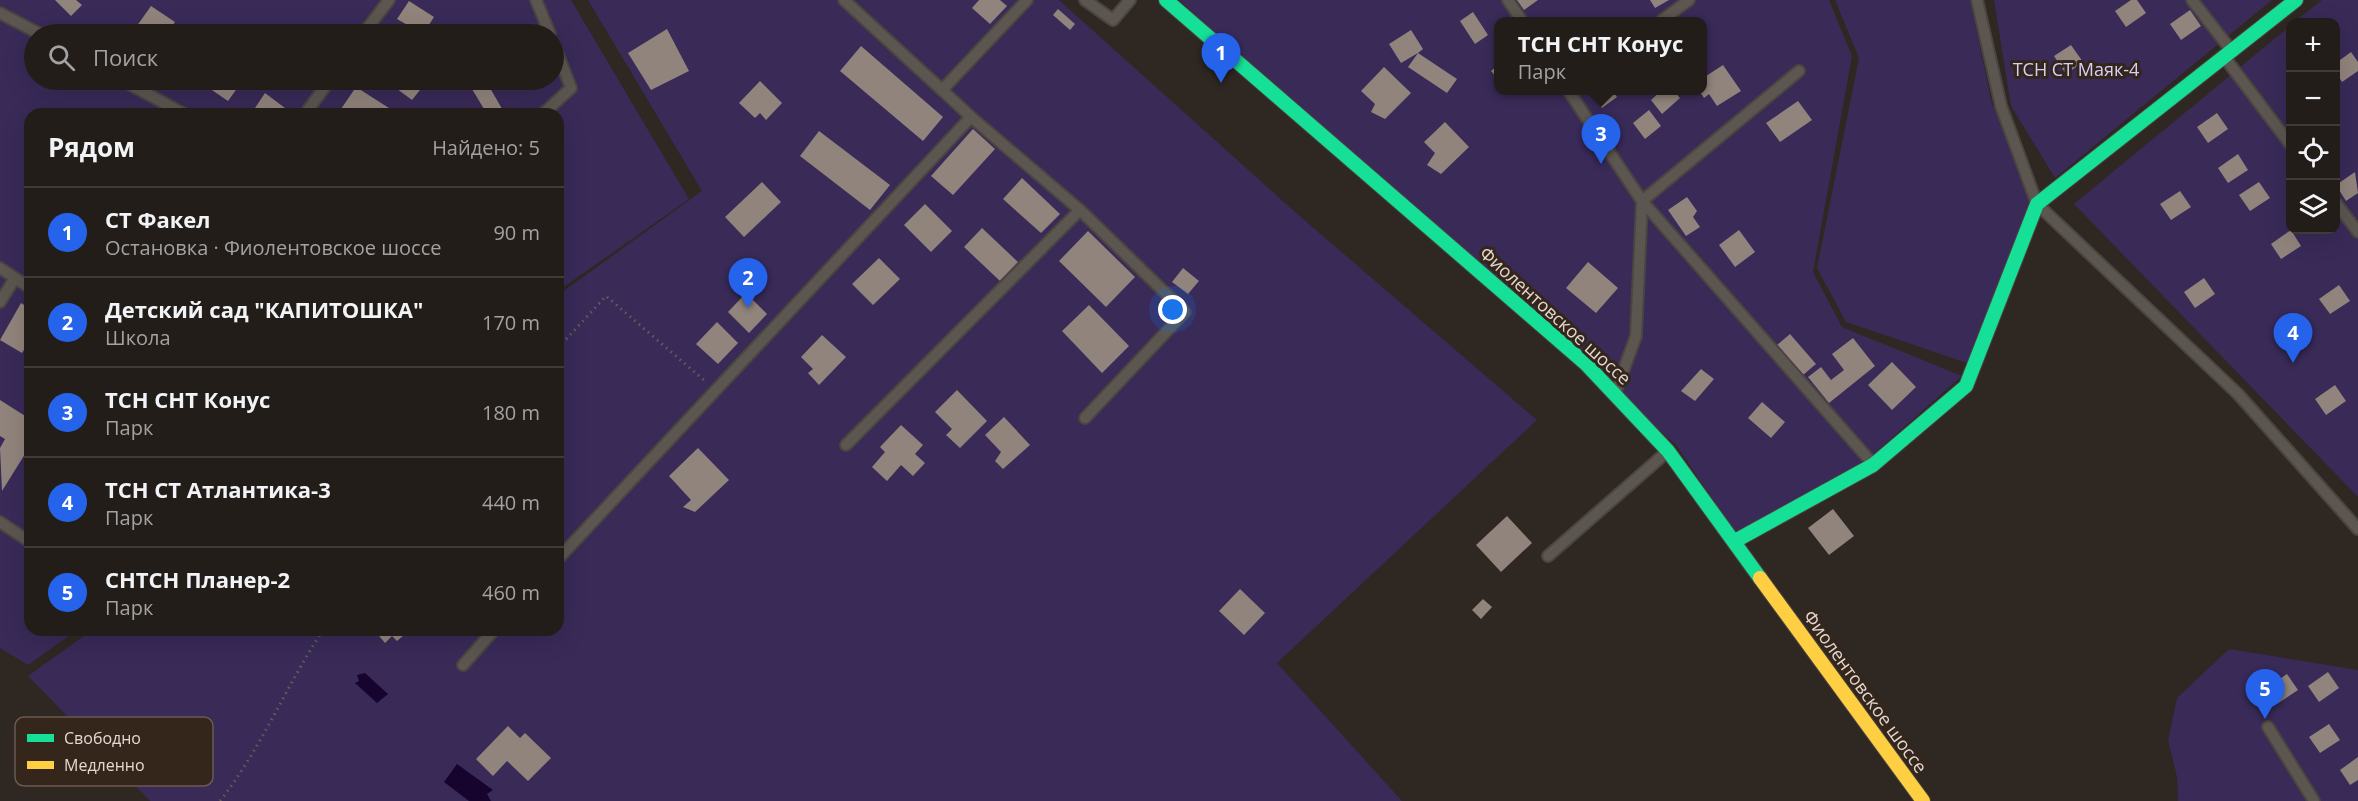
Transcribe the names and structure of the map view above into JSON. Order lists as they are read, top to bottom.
{
  "streets": {
    "main road": ["Фиолентовское шоссе"]
  },
  "parks": ["ТСН СТ Маяк-4"],
  "legend": ["Свободно", "Медленно"],
  "page": {
    "popup": ["ТСН СНТ Конус", "Парк"],
    "map_buttons": ["+", "−"],
    "search": "Поиск",
    "pins": [
      "1",
      "3",
      "2",
      "4",
      "5"
    ],
    "heading": ["Рядом", "Найдено: 5"],
    "list": [
      {
        "mark": "1",
        "name": "СТ Факел",
        "note": "Остановка · Фиолентовское шоссе",
        "value": "90 m"
      },
      {
        "mark": "2",
        "name": "Детский сад \"КАПИТОШКА\"",
        "note": "Школа",
        "value": "170 m"
      },
      {
        "mark": "3",
        "name": "ТСН СНТ Конус",
        "note": "Парк",
        "value": "180 m"
      },
      {
        "mark": "4",
        "name": "ТСН СТ Атлантика-3",
        "note": "Парк",
        "value": "440 m"
      },
      {
        "mark": "5",
        "name": "СНТСН Планер-2",
        "note": "Парк",
        "value": "460 m"
      }
    ]
  }
}
